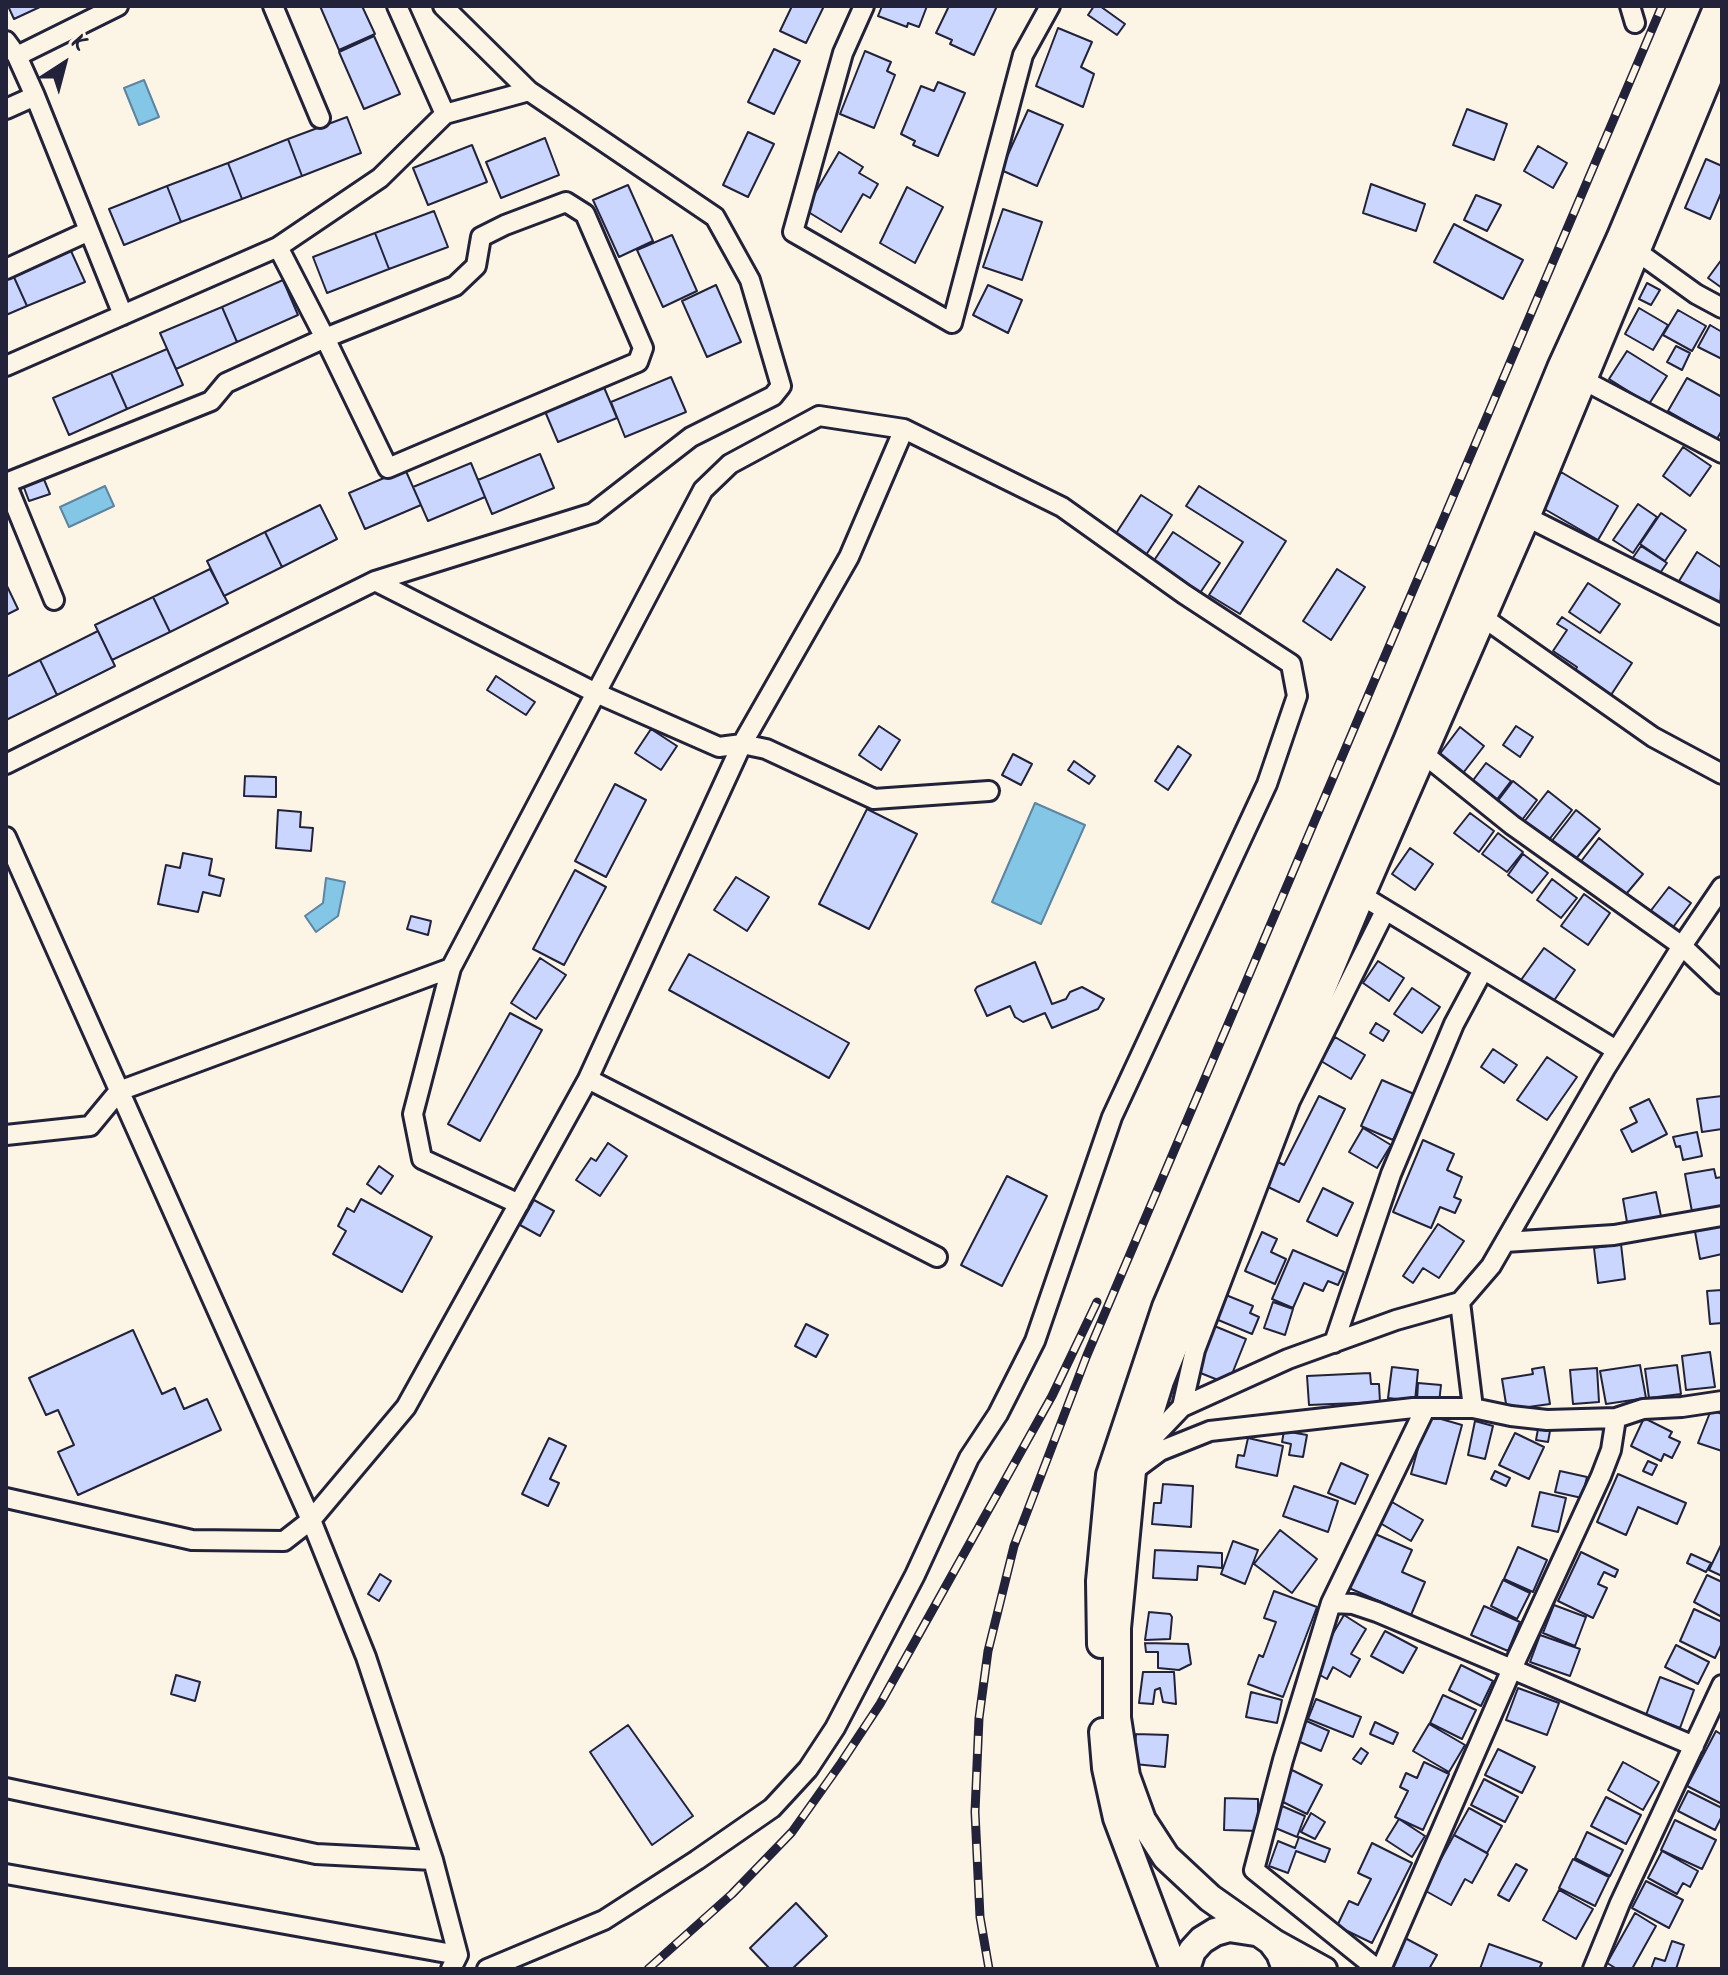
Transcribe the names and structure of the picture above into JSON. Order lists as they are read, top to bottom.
{
  "north": "top right"
}
